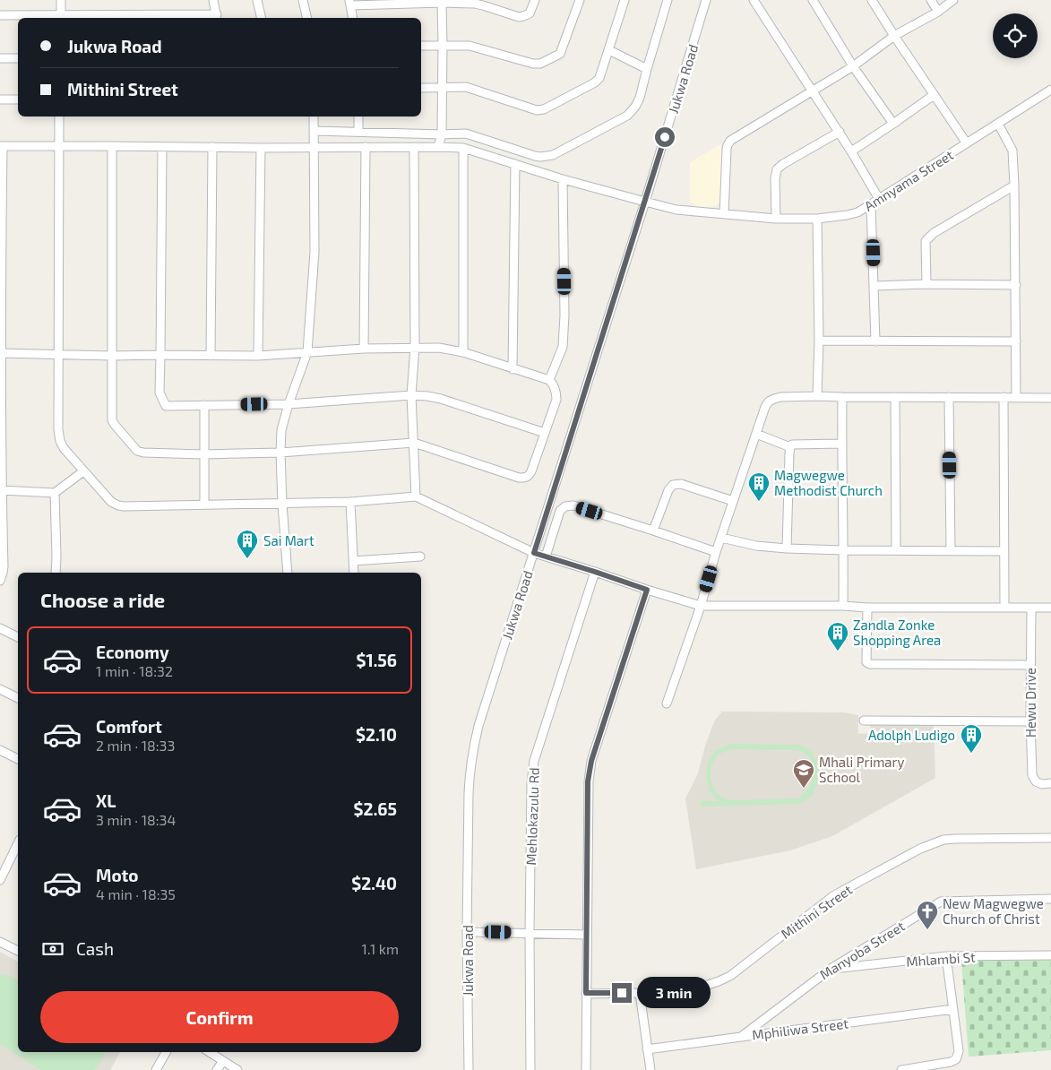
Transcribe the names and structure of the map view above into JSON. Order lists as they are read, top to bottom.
{
  "streets": {
    "street": [
      "Jukwa Road",
      "Amnyama Street",
      "Hewu Drive",
      "Mehlokazulu Rd",
      "Mithini Street",
      "Manyoba Street",
      "Mhlambi St",
      "Mphiliwa Street"
    ]
  },
  "crossings": [
    ["Jukwa Road", "Amnyama Street"],
    ["Manyoba Street", "Mhlambi St"],
    ["Manyoba Street", "Mphiliwa Street"]
  ],
  "places": {
    "building": [
      "Magwegwe Methodist Church",
      "Sai Mart",
      "Zandla Zonke Shopping Area",
      "Adolph Ludigo"
    ],
    "school or university": ["Mhali Primary School"],
    "church": ["New Magwegwe Church of Christ"]
  },
  "page": {
    "banner": ["Jukwa Road", "Mithini Street"],
    "heading": "Choose a ride",
    "list": [
      {
        "name": "Economy",
        "note": "1 min · 18:32",
        "value": "$1.56"
      },
      {
        "name": "Comfort",
        "note": "2 min · 18:33",
        "value": "$2.10"
      },
      {
        "name": "XL",
        "note": "3 min · 18:34",
        "value": "$2.65"
      },
      {
        "name": "Moto",
        "note": "4 min · 18:35",
        "value": "$2.40"
      }
    ],
    "pay": ["Cash", "1.1 km"],
    "bubble": "3 min",
    "buttons": "Confirm"
  }
}
